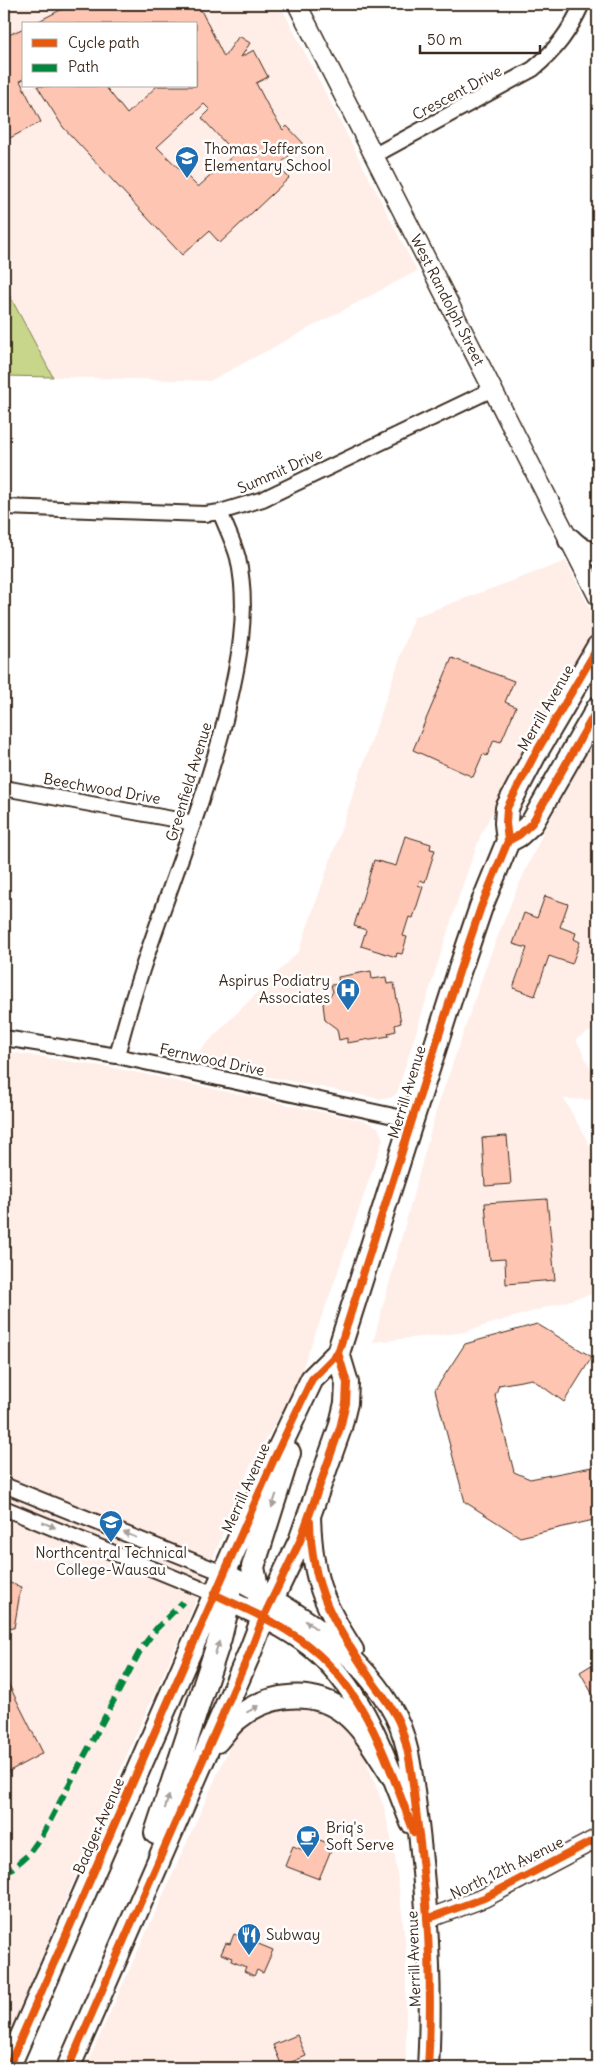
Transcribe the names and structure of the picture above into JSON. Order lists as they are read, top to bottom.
{
  "streets": {
    "main road": ["Merrill Avenue", "Badger Avenue"],
    "street": [
      "Crescent Drive",
      "West Randolph Street",
      "Summit Drive",
      "Greenfield Avenue",
      "Beechwood Drive",
      "Fernwood Drive",
      "North 12th Avenue"
    ]
  },
  "crossings": [
    ["Crescent Drive", "West Randolph Street"],
    ["West Randolph Street", "Summit Drive"],
    ["Summit Drive", "Greenfield Avenue"],
    ["Merrill Avenue", "Fernwood Drive"],
    ["Merrill Avenue", "Badger Avenue"],
    ["Merrill Avenue", "North 12th Avenue"],
    ["Greenfield Avenue", "Beechwood Drive"],
    ["Greenfield Avenue", "Fernwood Drive"]
  ],
  "places": {
    "school or university": ["Thomas Jefferson Elementary School", "Northcentral Technical College-Wausau"],
    "hospital": ["Aspirus Podiatry Associates"],
    "cafe": ["Briq's Soft Serve"],
    "restaurant": ["Subway"]
  },
  "legend": ["Cycle path", "Path"],
  "scale_bar": "50 m"
}
